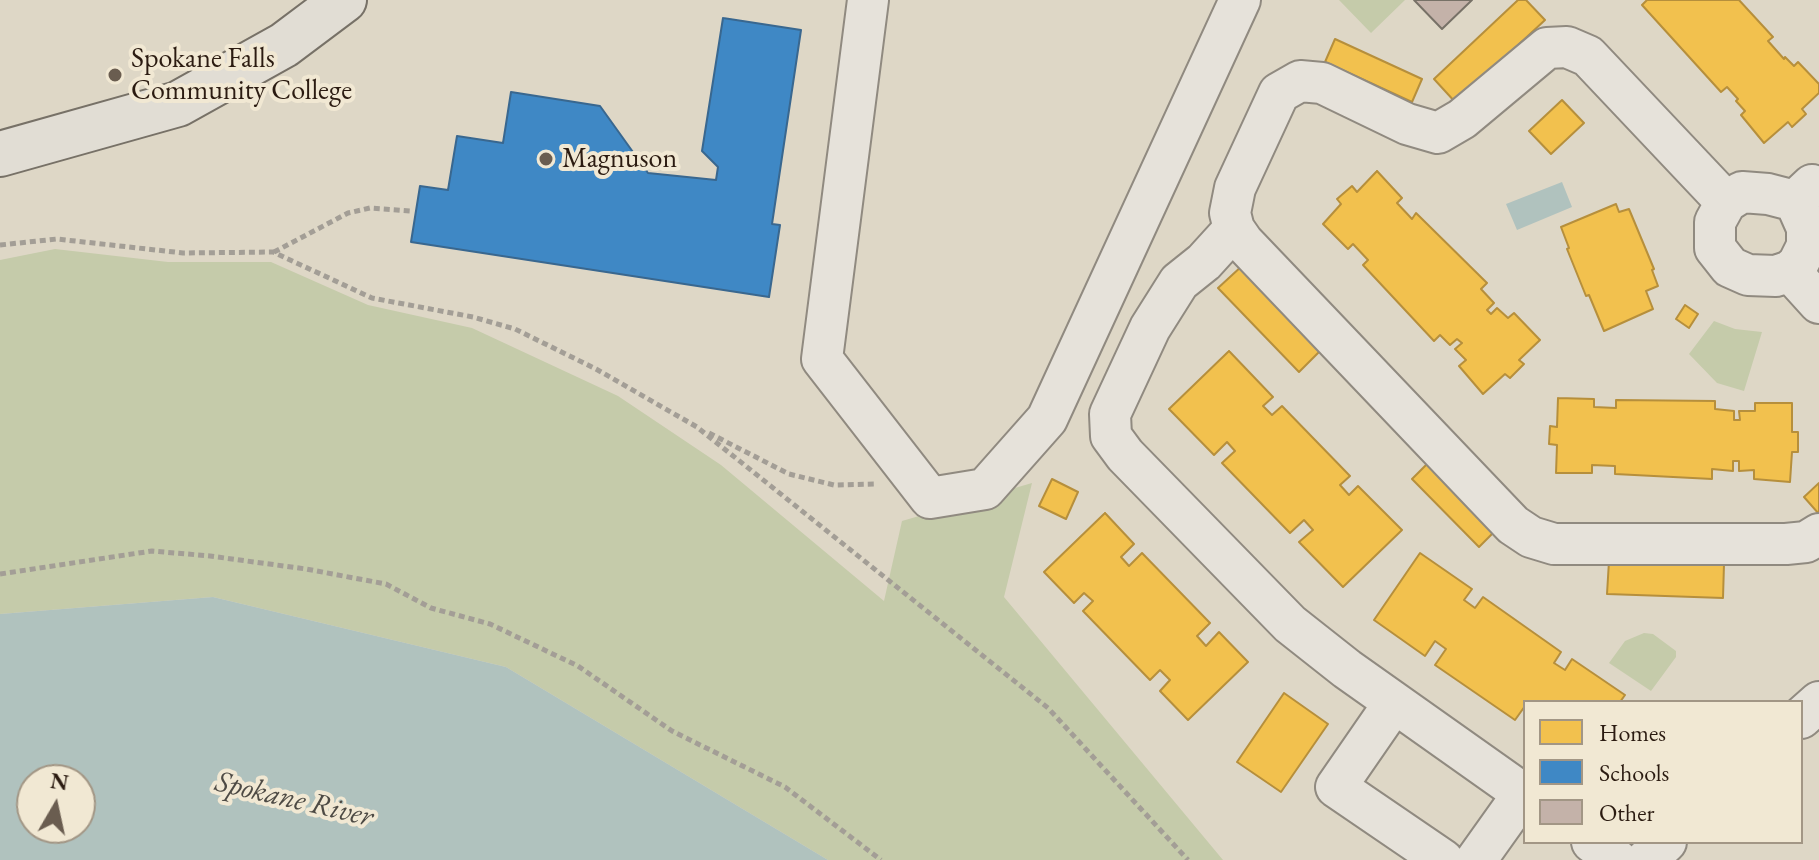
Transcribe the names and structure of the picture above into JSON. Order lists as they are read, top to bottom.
{
  "water": ["Spokane River"],
  "places": ["Spokane Falls Community College", "Magnuson"],
  "legend": ["Homes", "Schools", "Other"],
  "north": "top"
}
